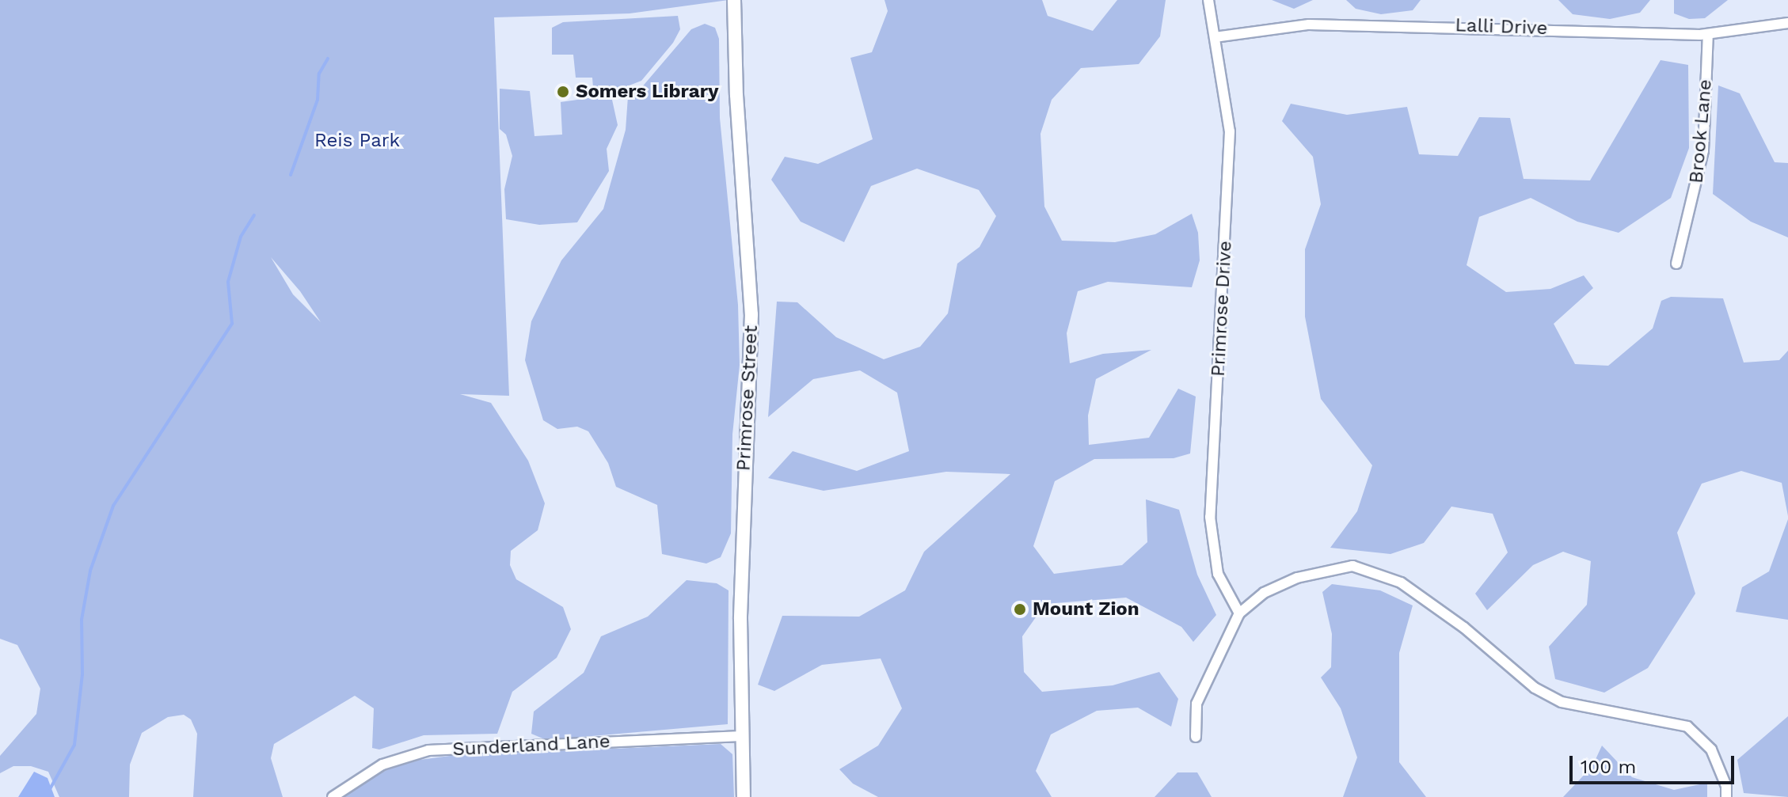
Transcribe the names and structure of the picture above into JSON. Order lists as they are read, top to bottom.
{
  "streets": {
    "main road": ["Primrose Street"],
    "street": [
      "Lalli Drive",
      "Brook Lane",
      "Primrose Drive",
      "Sunderland Lane"
    ]
  },
  "crossings": [
    ["Lalli Drive", "Brook Lane"],
    ["Lalli Drive", "Primrose Drive"],
    ["Primrose Street", "Sunderland Lane"]
  ],
  "parks": ["Reis Park"],
  "places": ["Somers Library", "Mount Zion"],
  "scale_bar": "100 m"
}
